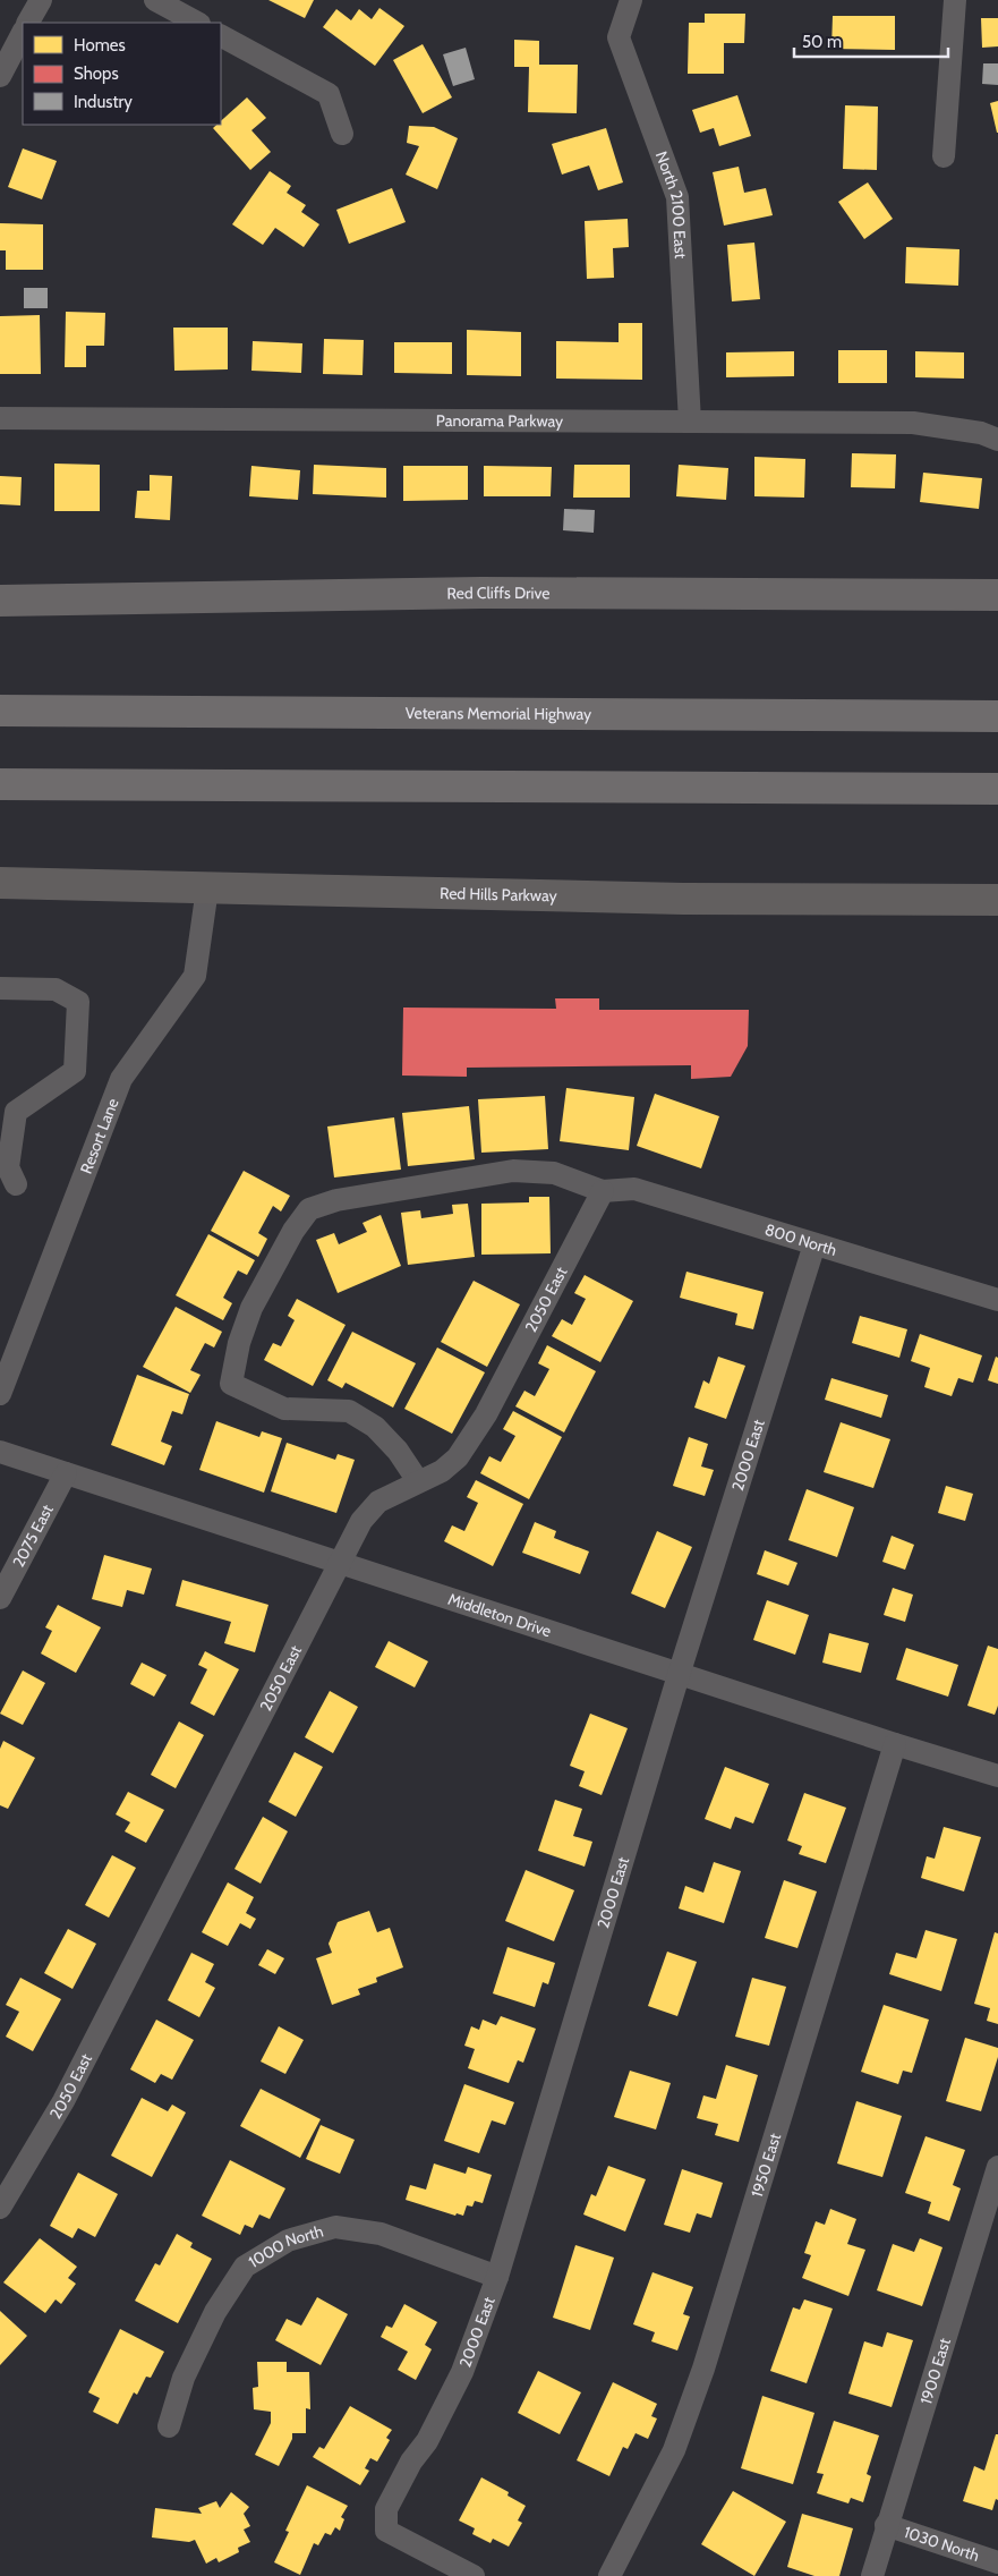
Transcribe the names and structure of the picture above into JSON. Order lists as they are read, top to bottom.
{
  "streets": {
    "highway": ["Veterans Memorial Highway"],
    "main road": ["Red Cliffs Drive", "Red Hills Parkway"],
    "street": [
      "North 2100 East",
      "Panorama Parkway",
      "Resort Lane",
      "800 North",
      "2050 East",
      "2000 East",
      "2075 East",
      "Middleton Drive",
      "1950 East",
      "1000 North",
      "1900 East",
      "1030 North"
    ]
  },
  "crossings": [
    ["North 2100 East", "Panorama Parkway"],
    ["Red Hills Parkway", "Resort Lane"],
    ["800 North", "2050 East"],
    ["800 North", "2000 East"],
    ["2050 East", "Middleton Drive"],
    ["2000 East", "Middleton Drive"],
    ["2000 East", "1000 North"],
    ["2075 East", "Middleton Drive"],
    ["Middleton Drive", "1950 East"],
    ["1900 East", "1030 North"]
  ],
  "legend": ["Homes", "Shops", "Industry"],
  "scale_bar": "50 m"
}
